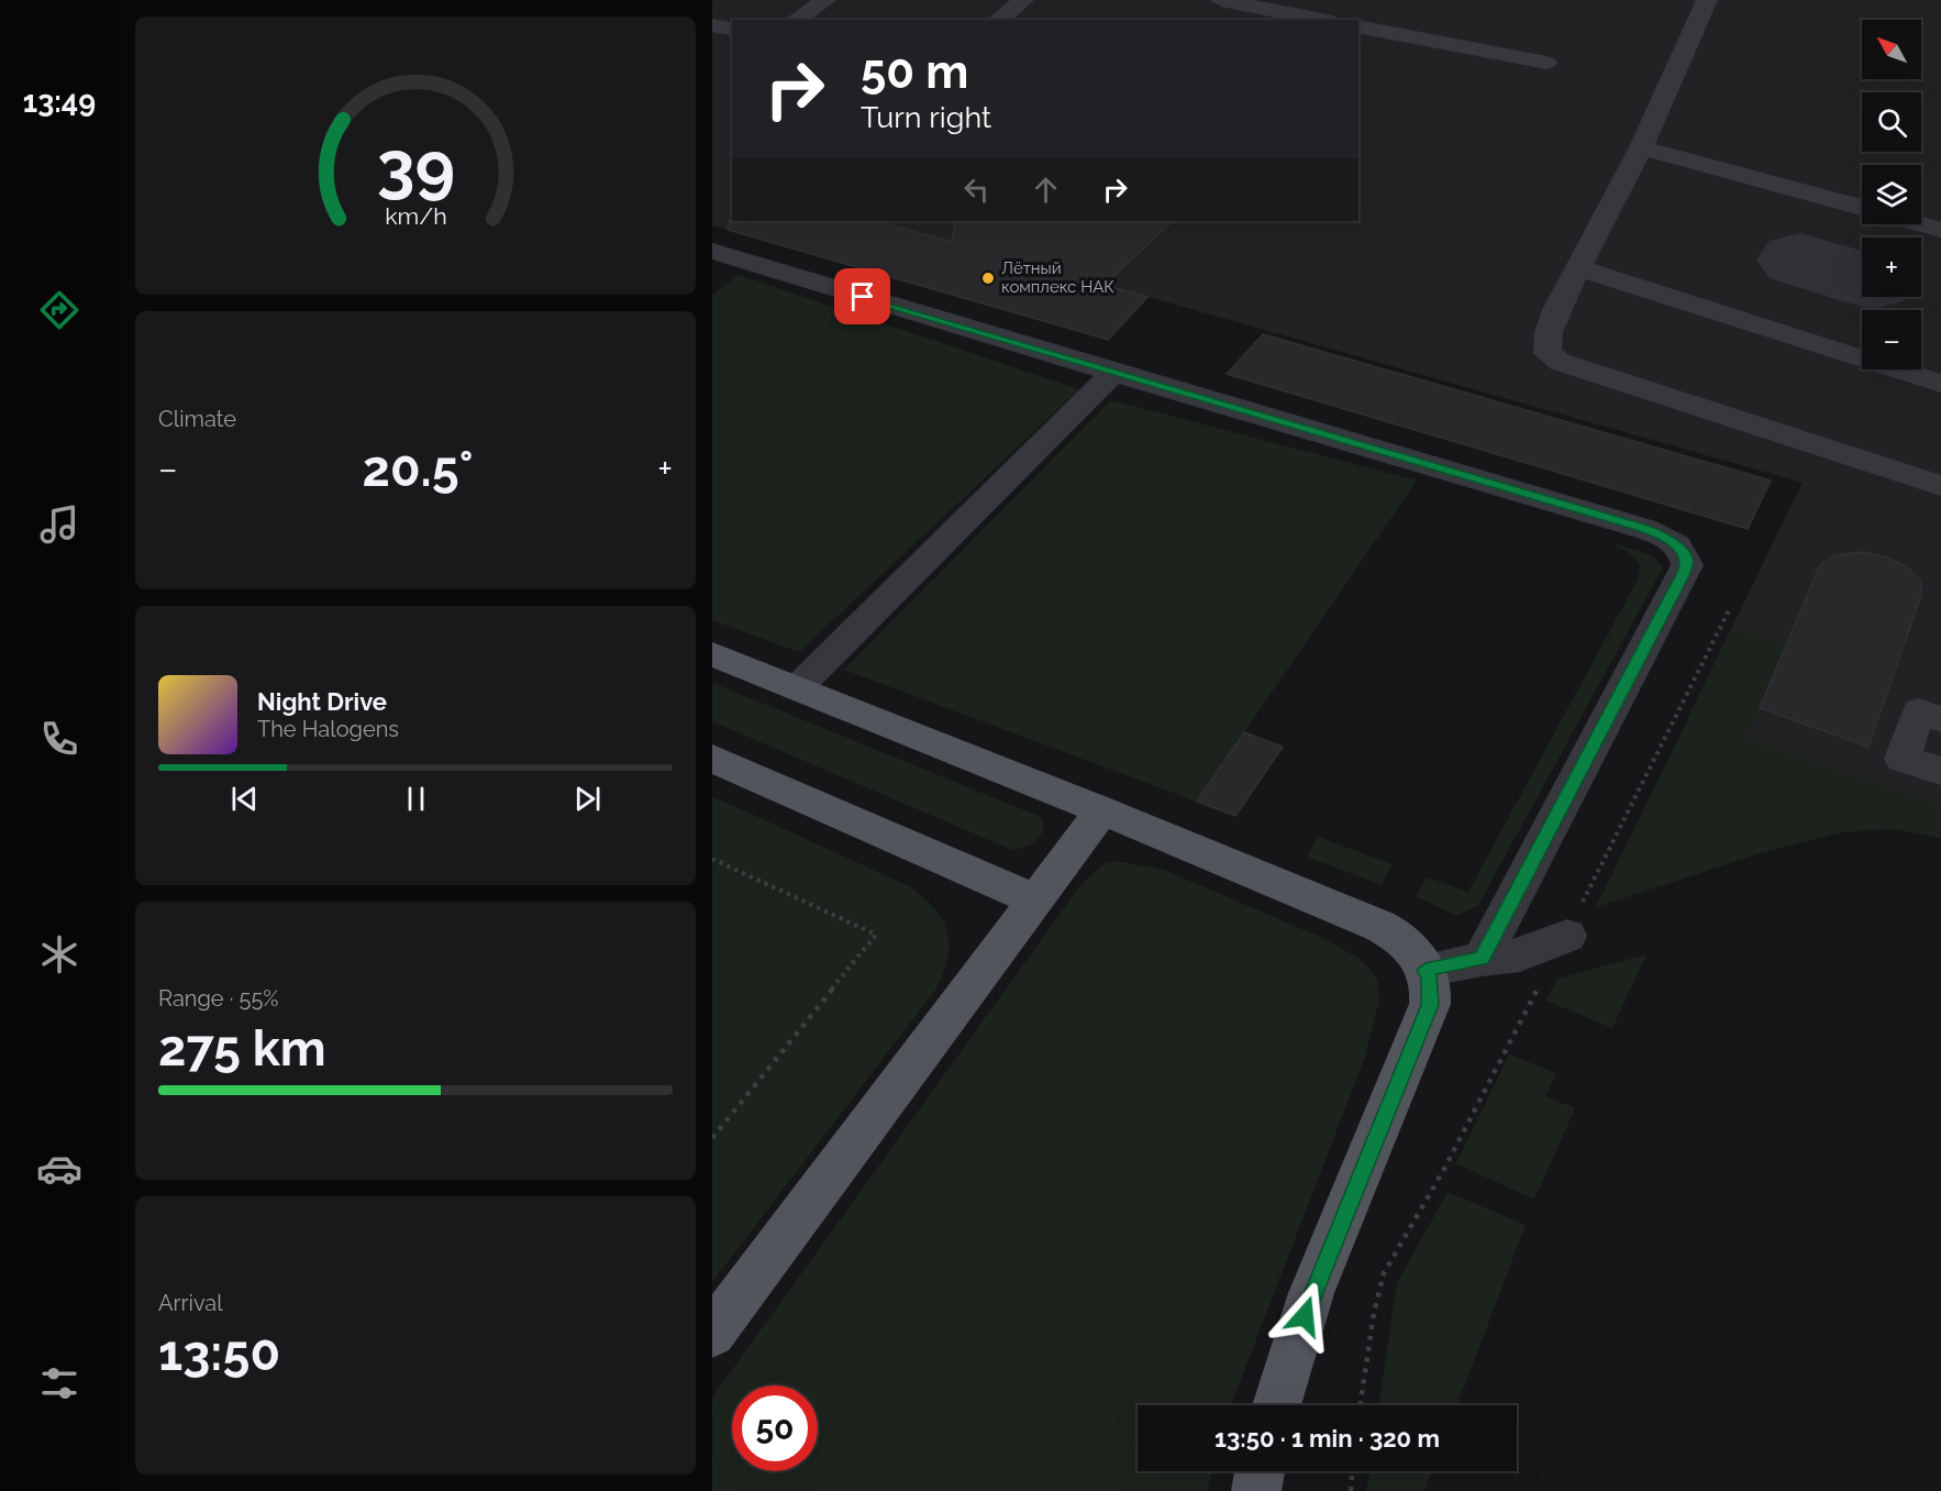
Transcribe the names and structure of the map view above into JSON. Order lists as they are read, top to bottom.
{
  "places": ["Лётный комплекс НАК"],
  "north": "top left",
  "page": {
    "tabs": "13:49",
    "map_buttons": ["+", "−"],
    "turn": ["50 m", "Turn right"],
    "tile": [
      "Climate",
      ["Range · 55%", "275 km"],
      ["Arrival", "13:50"]
    ],
    "heat": ["−", "20.5°", "+"],
    "song": ["Night Drive", "The Halogens"],
    "limit": "50",
    "trip": "13:50 · 1 min · 320 m",
    "gauge": ["39", "km/h"]
  }
}
